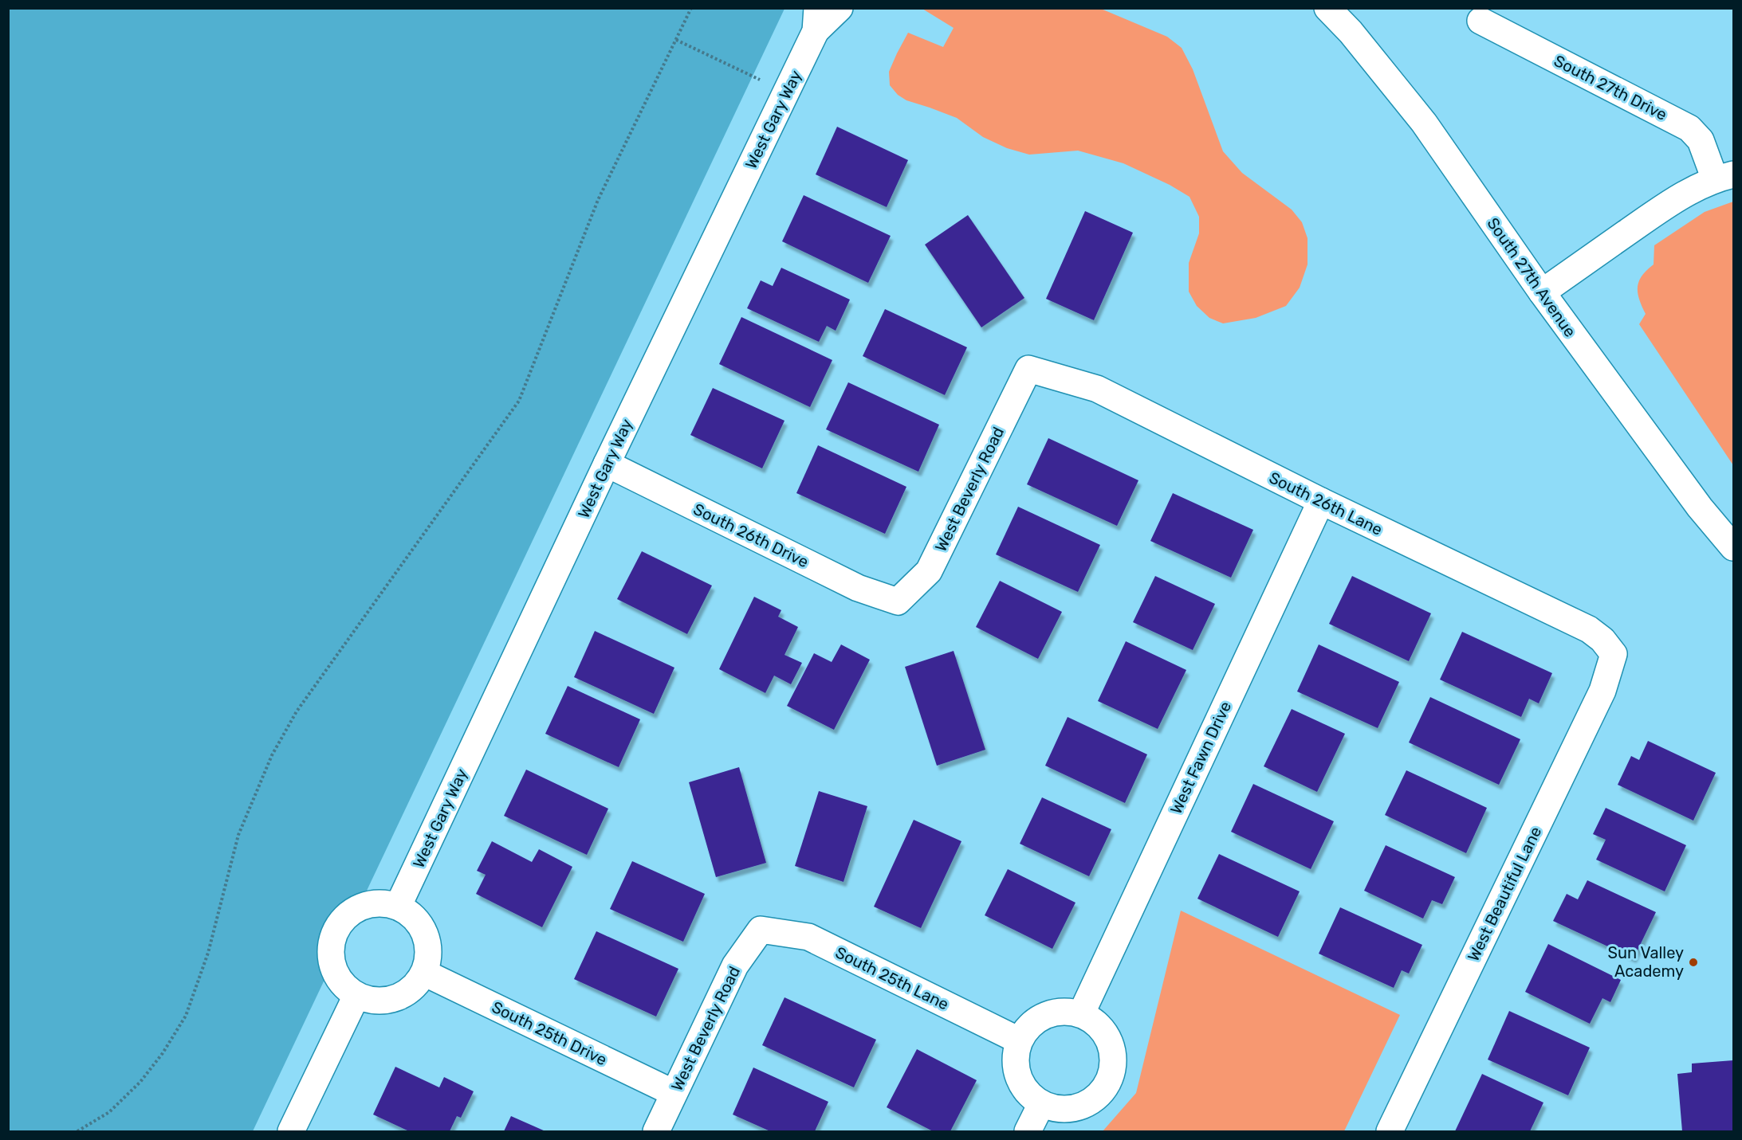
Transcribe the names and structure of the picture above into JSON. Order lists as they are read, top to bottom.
{
  "streets": {
    "street": [
      "South 27th Drive",
      "West Gary Way",
      "South 27th Avenue",
      "West Beverly Road",
      "South 26th Lane",
      "South 26th Drive",
      "West Fawn Drive",
      "West Beautiful Lane",
      "South 25th Lane",
      "South 25th Drive"
    ]
  },
  "crossings": [
    ["South 27th Drive", "South 27th Avenue"],
    ["West Gary Way", "South 26th Drive"],
    ["West Gary Way", "South 25th Drive"],
    ["West Beverly Road", "South 26th Lane"],
    ["West Beverly Road", "South 26th Drive"],
    ["West Beverly Road", "South 25th Lane"],
    ["West Beverly Road", "South 25th Drive"],
    ["South 26th Lane", "West Fawn Drive"],
    ["South 26th Lane", "West Beautiful Lane"],
    ["West Fawn Drive", "South 25th Lane"]
  ],
  "places": ["Sun Valley Academy"]
}
